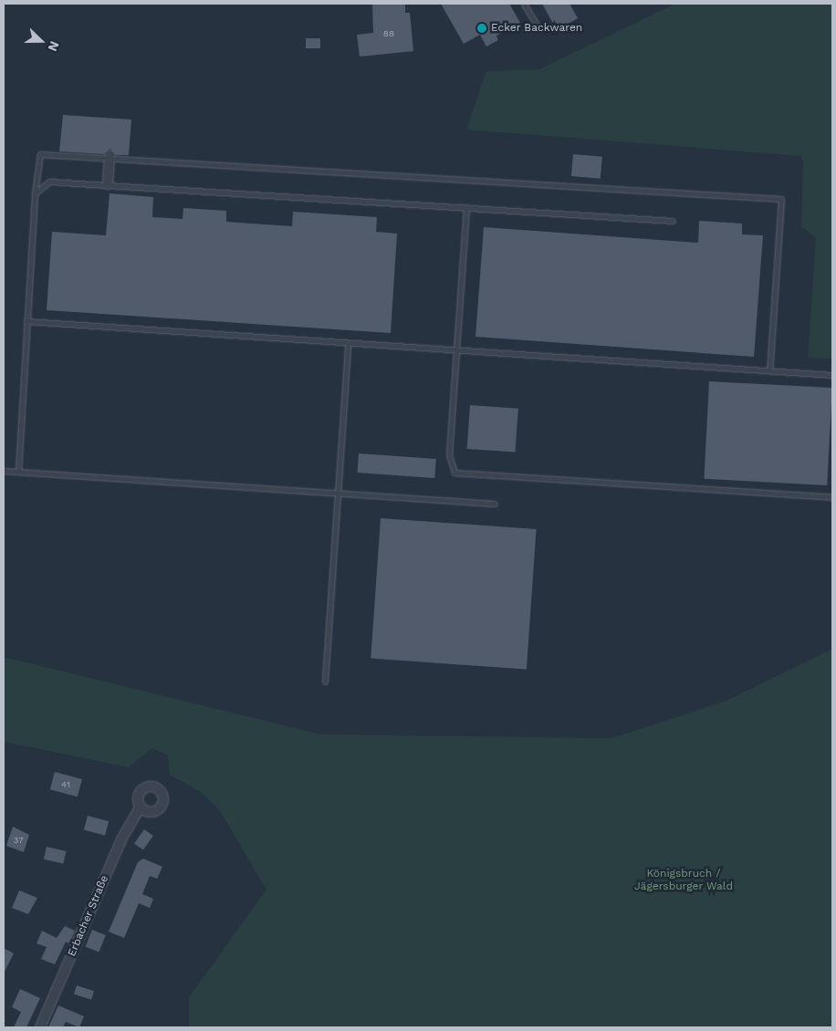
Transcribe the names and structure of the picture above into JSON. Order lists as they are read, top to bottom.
{
  "streets": {
    "street": ["Erbacher Straße"]
  },
  "parks": ["Königsbruch / Jägersburger Wald"],
  "places": ["Ecker Backwaren"],
  "house_numbers": ["88", "41", "37"],
  "north": "right"
}
